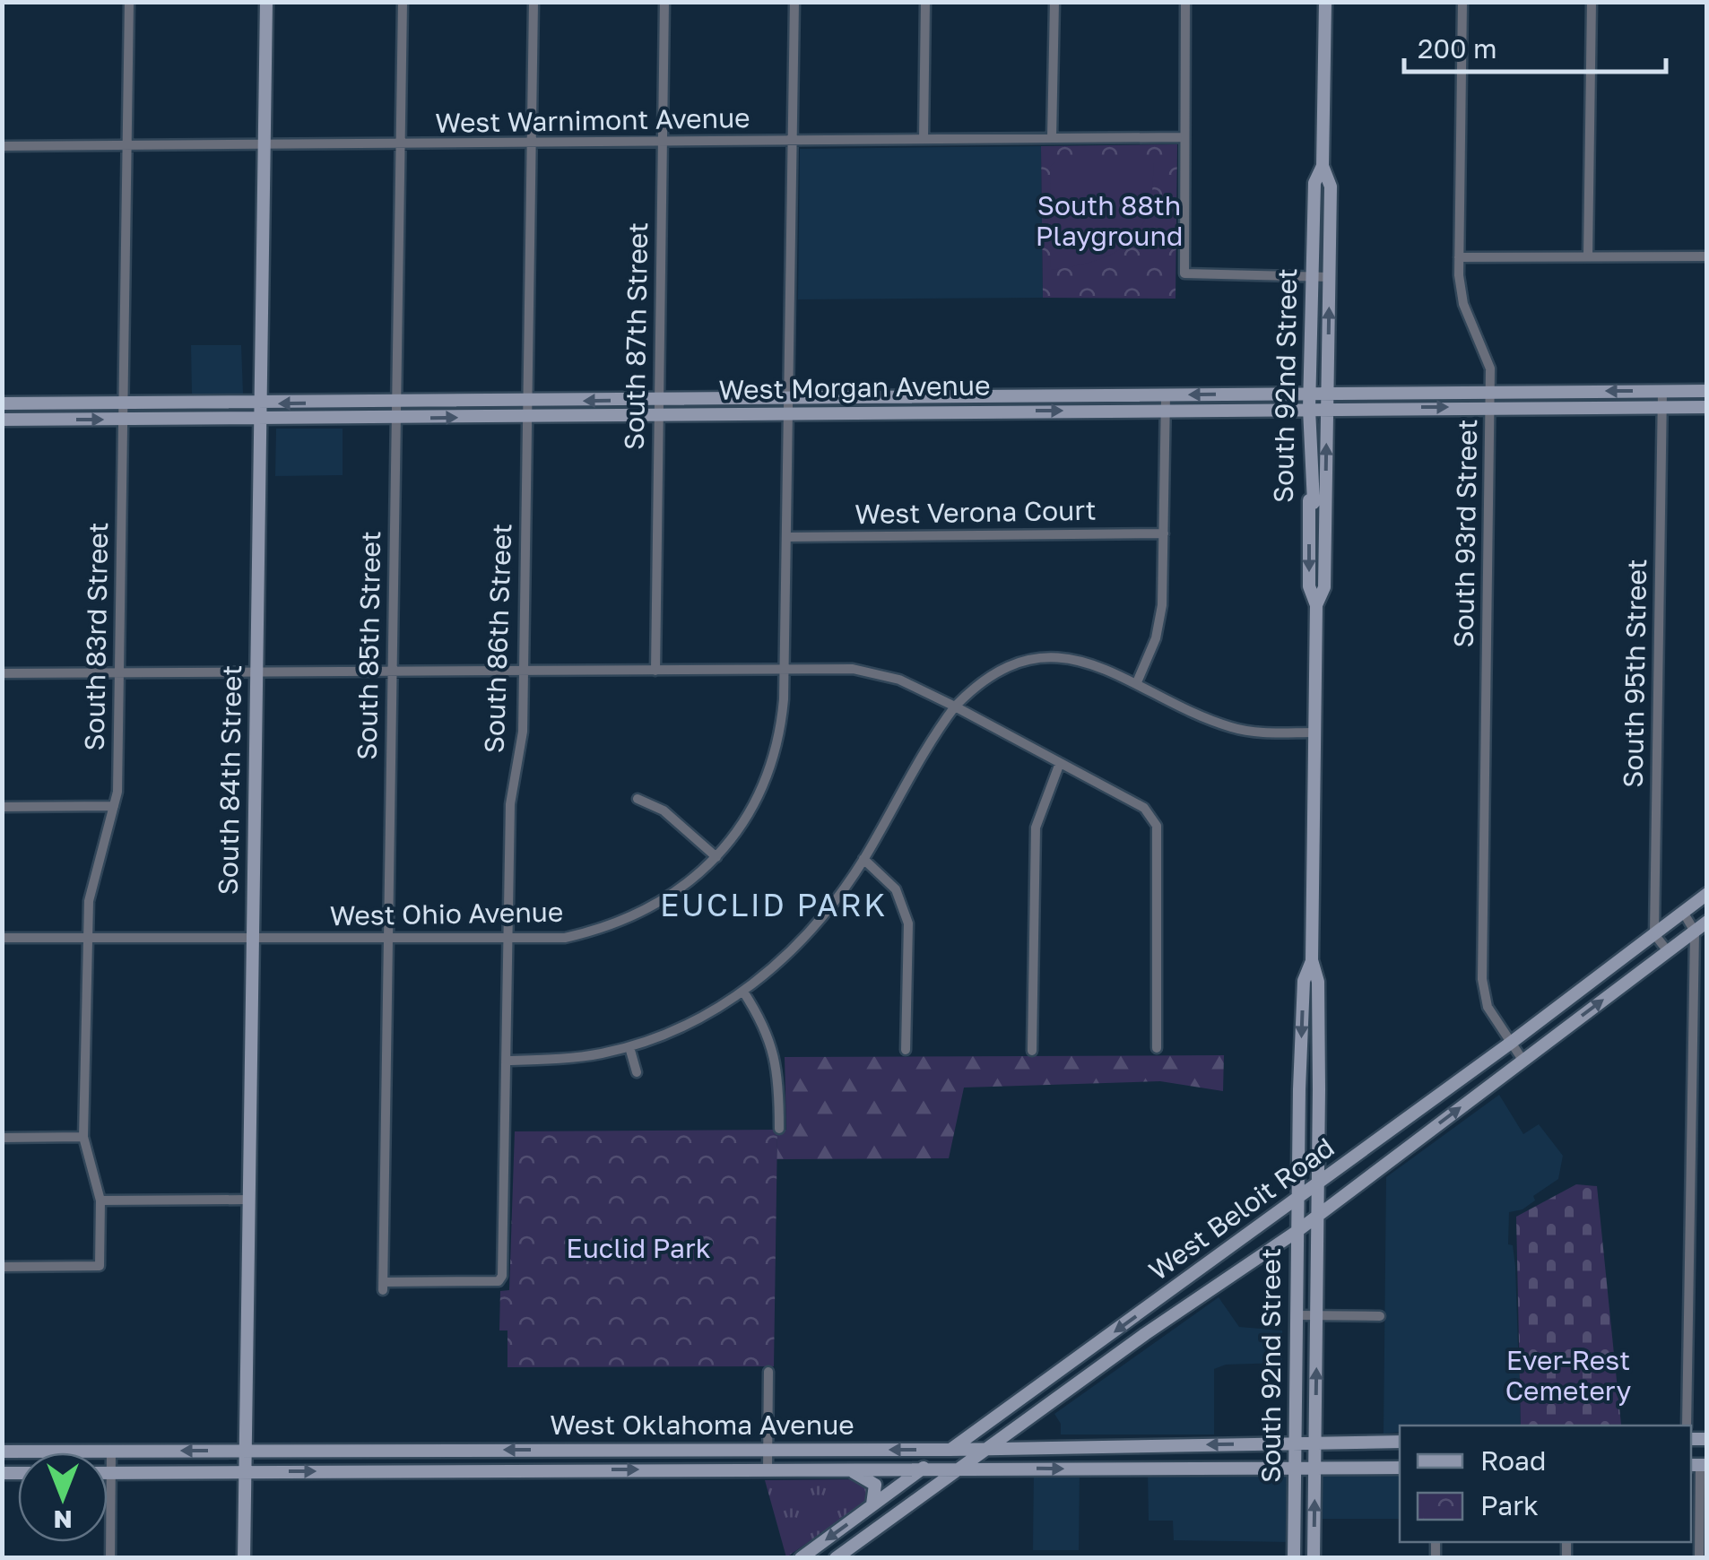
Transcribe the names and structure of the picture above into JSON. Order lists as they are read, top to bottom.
{
  "streets": {
    "main road": [
      "South 92nd Street",
      "West Morgan Avenue",
      "South 84th Street",
      "West Beloit Road",
      "West Oklahoma Avenue"
    ],
    "street": [
      "West Warnimont Avenue",
      "South 87th Street",
      "West Verona Court",
      "South 93rd Street",
      "South 83rd Street",
      "South 86th Street",
      "South 85th Street",
      "South 95th Street",
      "West Ohio Avenue"
    ]
  },
  "crossings": [
    ["West Warnimont Avenue", "South 87th Street"],
    ["West Warnimont Avenue", "South 83rd Street"],
    ["West Warnimont Avenue", "South 86th Street"],
    ["West Warnimont Avenue", "South 85th Street"],
    ["West Warnimont Avenue", "South 84th Street"],
    ["West Warnimont Avenue", "West Ohio Avenue"],
    ["South 87th Street", "West Morgan Avenue"],
    ["South 92nd Street", "West Morgan Avenue"],
    ["South 92nd Street", "West Beloit Road"],
    ["South 92nd Street", "West Oklahoma Avenue"],
    ["West Morgan Avenue", "South 93rd Street"],
    ["West Morgan Avenue", "South 83rd Street"],
    ["West Morgan Avenue", "South 86th Street"],
    ["West Morgan Avenue", "South 85th Street"],
    ["West Morgan Avenue", "South 95th Street"],
    ["West Morgan Avenue", "South 84th Street"],
    ["West Morgan Avenue", "West Ohio Avenue"],
    ["West Verona Court", "West Ohio Avenue"],
    ["South 93rd Street", "West Beloit Road"],
    ["South 83rd Street", "West Ohio Avenue"],
    ["South 86th Street", "South 85th Street"],
    ["South 86th Street", "West Ohio Avenue"],
    ["South 85th Street", "West Ohio Avenue"],
    ["South 95th Street", "West Beloit Road"],
    ["South 84th Street", "West Ohio Avenue"],
    ["South 84th Street", "West Oklahoma Avenue"],
    ["West Beloit Road", "West Oklahoma Avenue"]
  ],
  "districts": ["EUCLID PARK"],
  "parks": ["South 88th Playground", "Euclid Park", "Ever-Rest Cemetery"],
  "legend": ["Road", "Park"],
  "scale_bar": "200 m",
  "north": "bottom"
}
